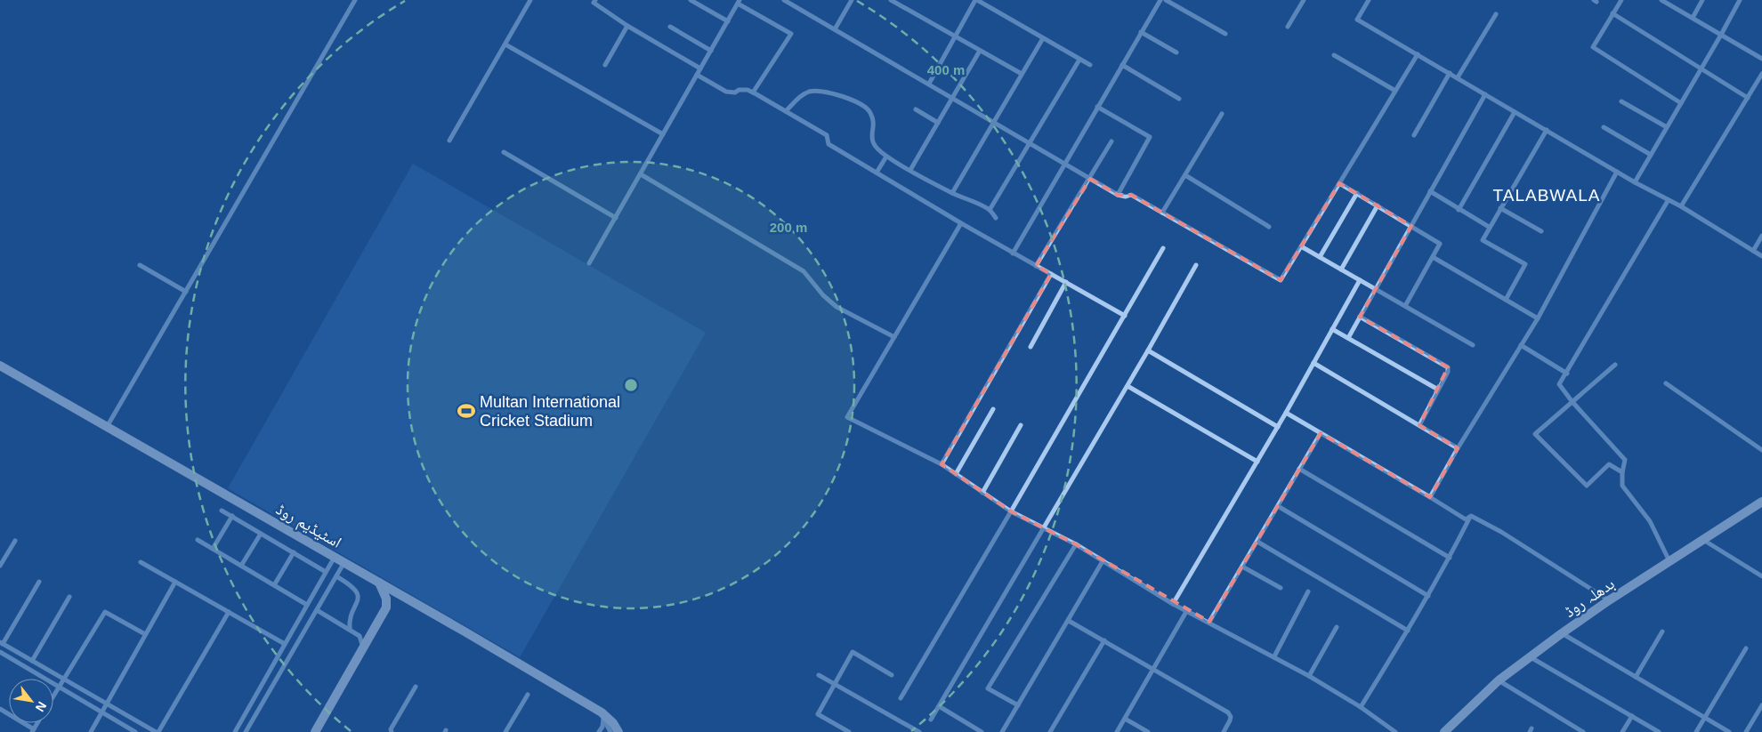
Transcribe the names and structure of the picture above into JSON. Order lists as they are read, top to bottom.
{
  "streets": {
    "main road": ["اسٹیڈیم روڈ", "بدھلہ روڈ"]
  },
  "districts": ["TALABWALA"],
  "places": {
    "sports": ["Multan International Cricket Stadium"]
  },
  "north": "bottom right",
  "rings": ["400 m", "200 m"]
}
